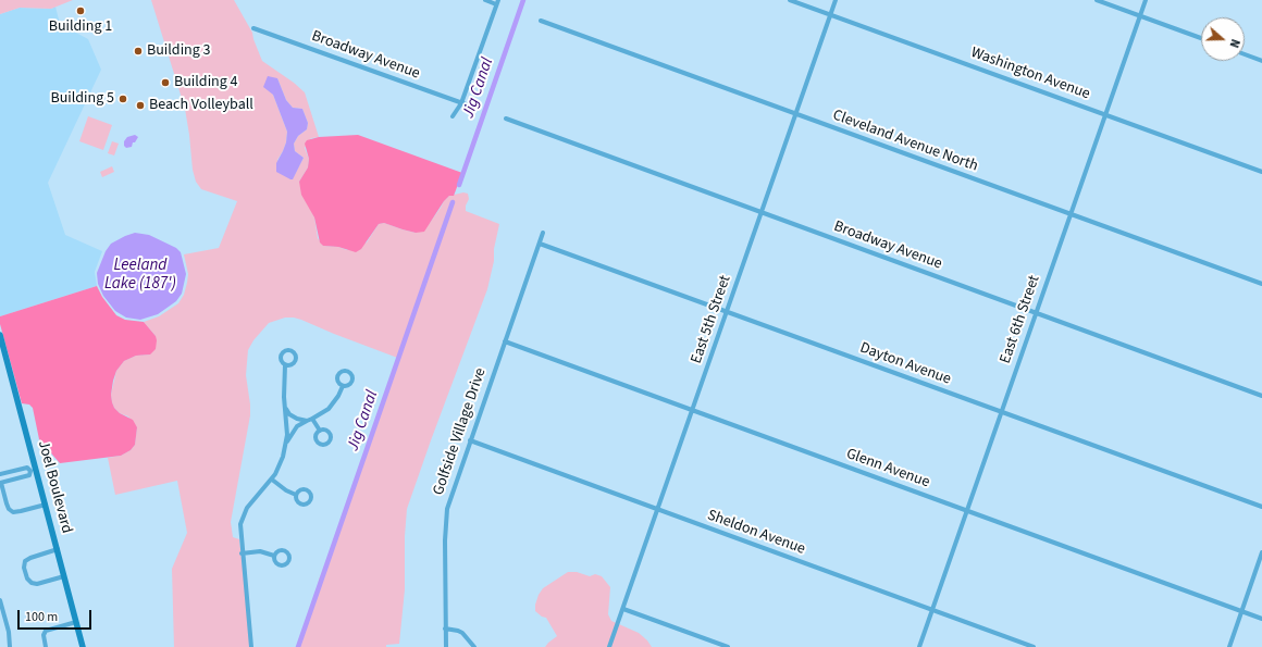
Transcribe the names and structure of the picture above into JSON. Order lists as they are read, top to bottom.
{
  "streets": {
    "main road": ["Joel Boulevard"],
    "street": [
      "Broadway Avenue",
      "Washington Avenue",
      "Cleveland Avenue North",
      "East 5th Street",
      "East 6th Street",
      "Dayton Avenue",
      "Golfside Village Drive",
      "Glenn Avenue",
      "Sheldon Avenue"
    ]
  },
  "crossings": [
    ["Broadway Avenue", "East 5th Street"],
    ["Broadway Avenue", "East 6th Street"],
    ["Washington Avenue", "East 5th Street"],
    ["Washington Avenue", "East 6th Street"],
    ["Cleveland Avenue North", "East 5th Street"],
    ["Cleveland Avenue North", "East 6th Street"],
    ["East 5th Street", "Dayton Avenue"],
    ["East 5th Street", "Glenn Avenue"],
    ["East 5th Street", "Sheldon Avenue"],
    ["East 6th Street", "Dayton Avenue"],
    ["East 6th Street", "Glenn Avenue"],
    ["East 6th Street", "Sheldon Avenue"],
    ["Dayton Avenue", "Golfside Village Drive"],
    ["Golfside Village Drive", "Glenn Avenue"],
    ["Golfside Village Drive", "Sheldon Avenue"]
  ],
  "water": ["Jig Canal", "Leeland Lake (187')"],
  "places": [
    "Building 1",
    "Building 3",
    "Building 4",
    "Building 5",
    "Beach Volleyball"
  ],
  "scale_bar": "100 m",
  "north": "right"
}
